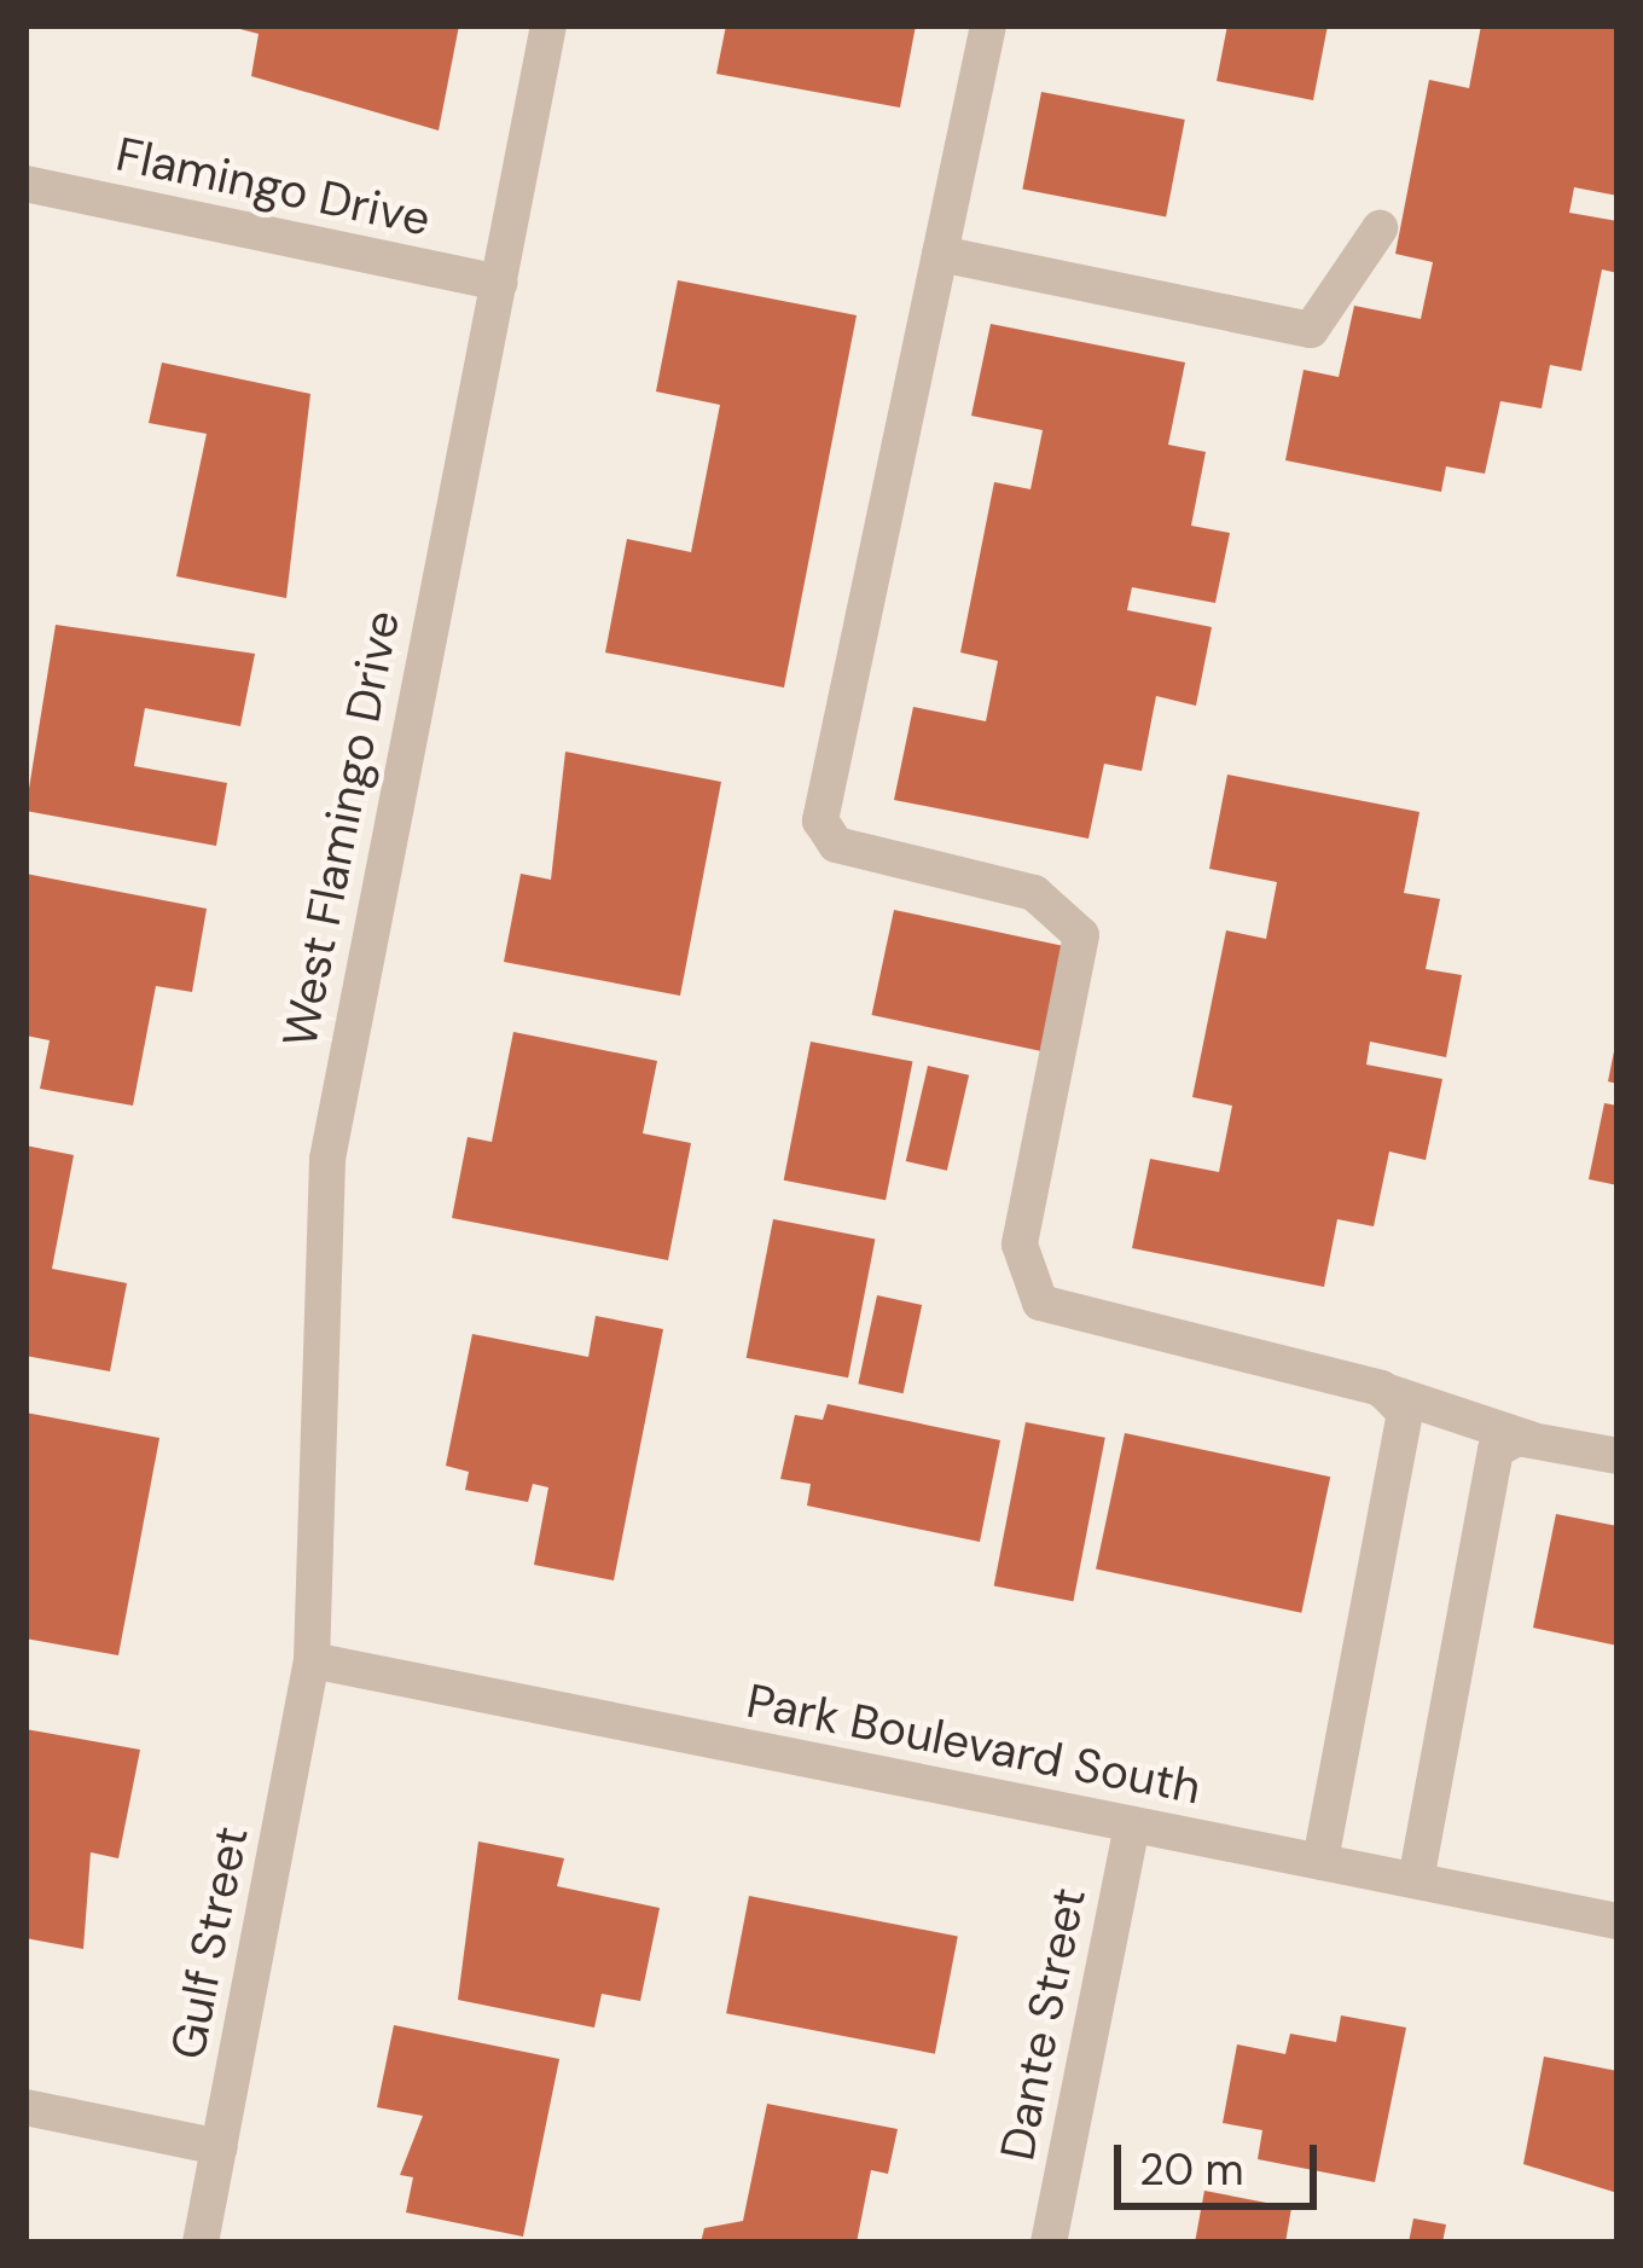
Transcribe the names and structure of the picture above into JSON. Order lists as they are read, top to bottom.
{
  "streets": {
    "street": [
      "Flamingo Drive",
      "West Flamingo Drive",
      "Park Boulevard South",
      "Gulf Street",
      "Dante Street"
    ]
  },
  "crossings": [
    ["Flamingo Drive", "West Flamingo Drive"],
    ["West Flamingo Drive", "Park Boulevard South"],
    ["West Flamingo Drive", "Gulf Street"],
    ["Park Boulevard South", "Gulf Street"],
    ["Park Boulevard South", "Dante Street"]
  ],
  "scale_bar": "20 m"
}
